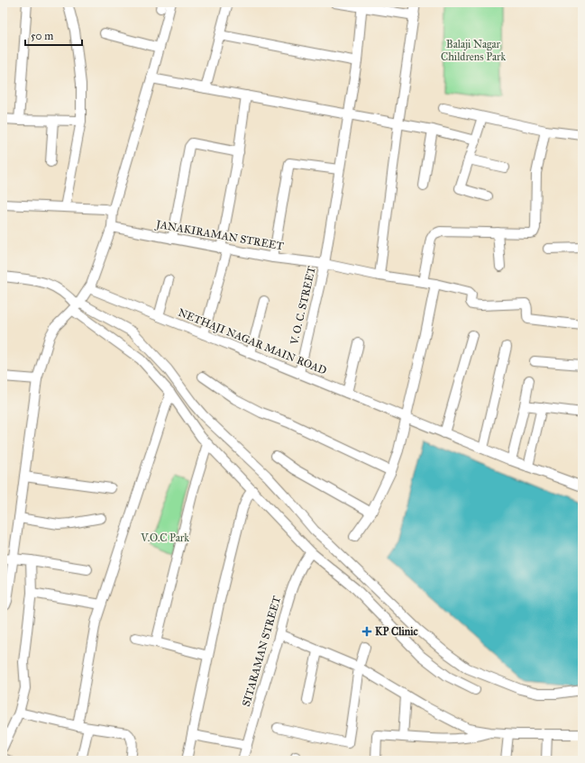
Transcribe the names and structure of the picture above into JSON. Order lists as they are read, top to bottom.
{
  "streets": {
    "street": [
      "JANAKIRAMAN STREET",
      "V. O. C. STREET",
      "NETHAJI NAGAR MAIN ROAD",
      "SITARAMAN STREET"
    ]
  },
  "crossings": [
    ["JANAKIRAMAN STREET", "V. O. C. STREET"],
    ["V. O. C. STREET", "NETHAJI NAGAR MAIN ROAD"]
  ],
  "parks": ["Balaji Nagar Childrens Park", "V.O.C Park"],
  "places": {
    "health": ["KP Clinic"]
  },
  "scale_bar": "50 m"
}
